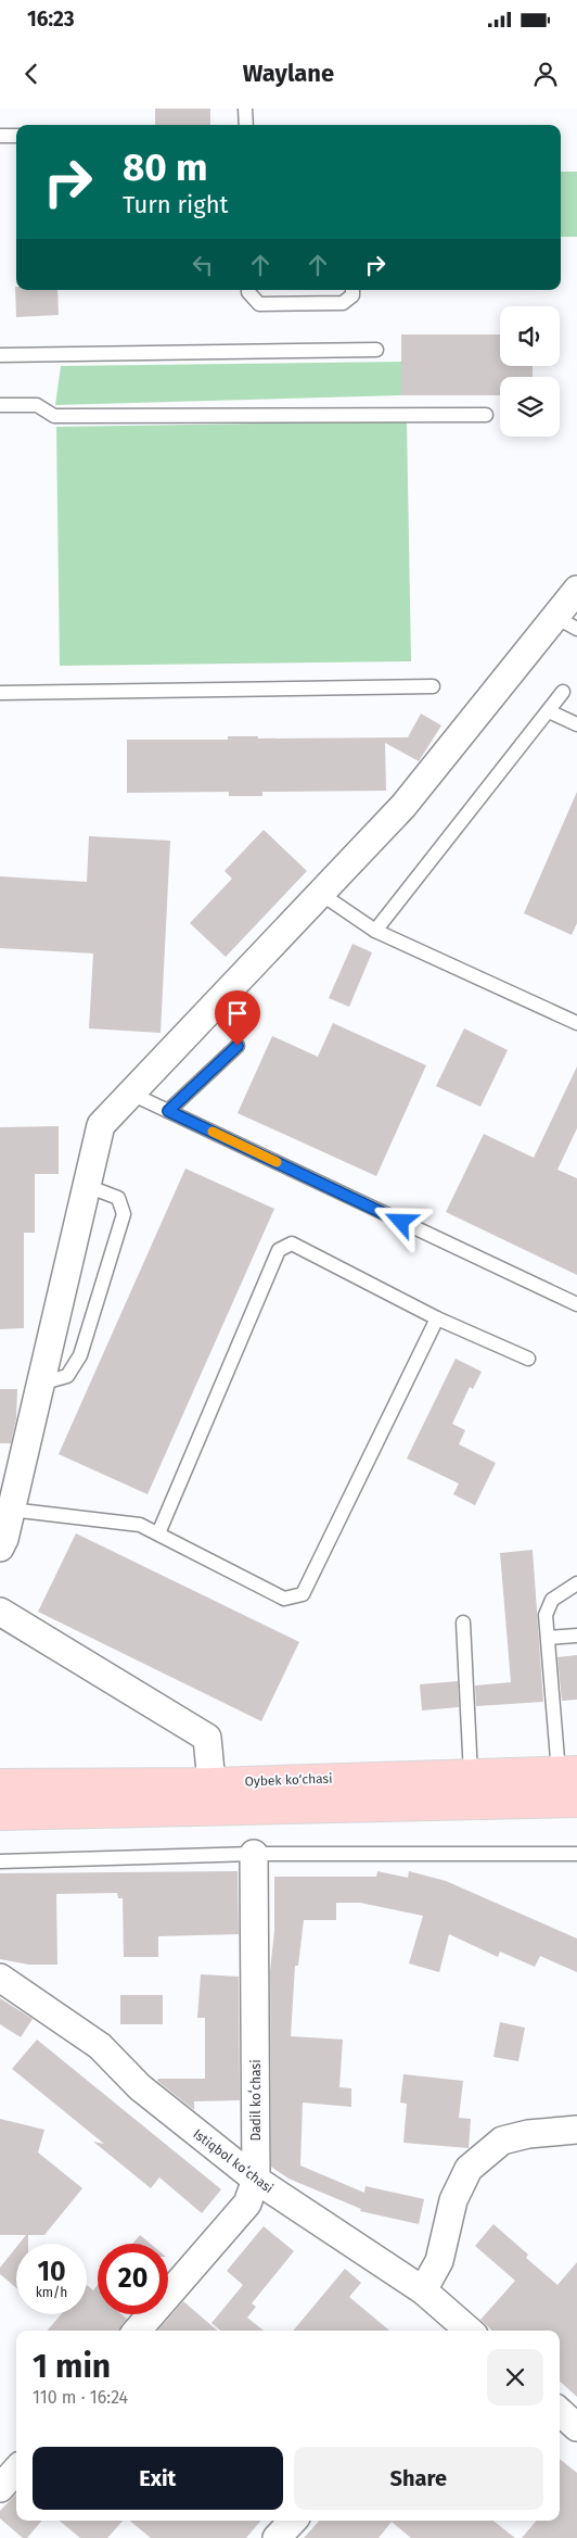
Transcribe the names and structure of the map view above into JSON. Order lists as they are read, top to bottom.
{
  "streets": {
    "main road": ["Oybek ko‘chasi"],
    "street": ["Dadil koʻchasi", "Istiqbol koʻchasi"]
  },
  "crossings": [
    ["Dadil koʻchasi", "Istiqbol koʻchasi"]
  ],
  "page": {
    "status": "16:23",
    "header": "Waylane",
    "turn": ["80 m", "Turn right"],
    "speed": "10 km/h",
    "limit": "20",
    "heading": ["1 min", "110 m · 16:24"],
    "buttons": ["Exit", "Share"]
  }
}
